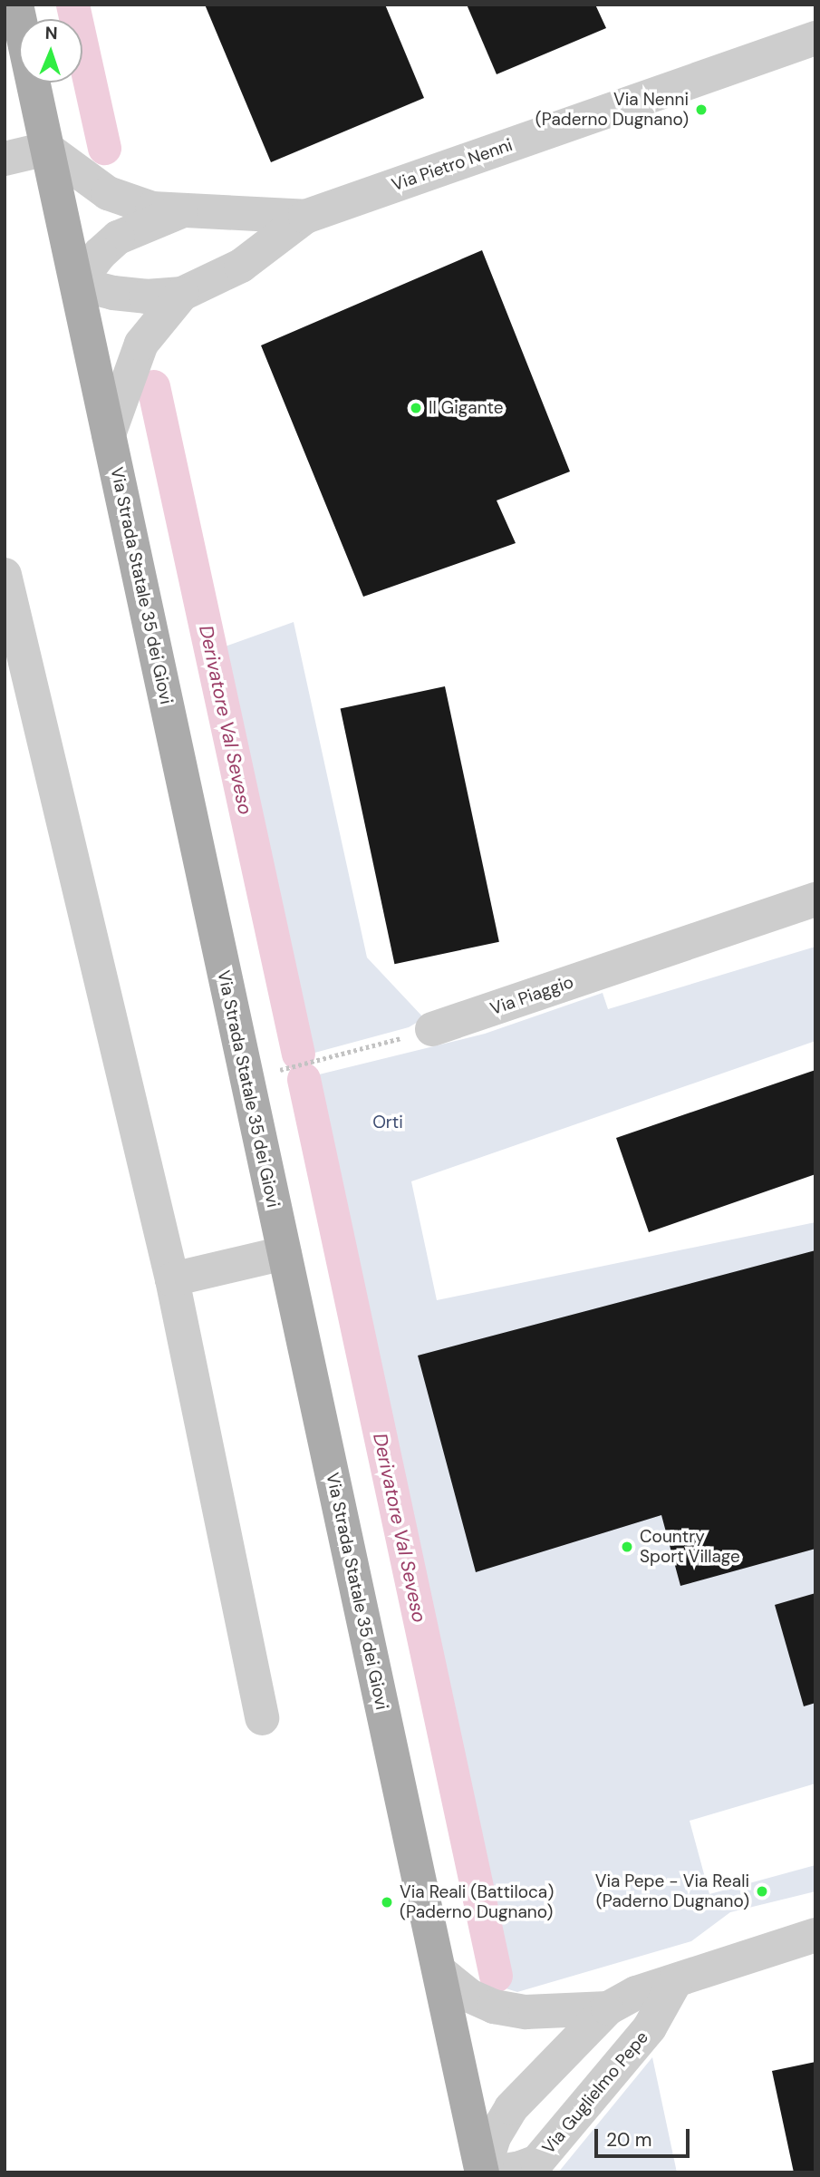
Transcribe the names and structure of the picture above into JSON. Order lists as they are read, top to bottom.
{
  "streets": {
    "main road": ["Via Strada Statale 35 dei Giovi"],
    "street": ["Via Pietro Nenni", "Via Piaggio", "Via Guglielmo Pepe"]
  },
  "crossings": [
    ["Via Pietro Nenni", "Via Strada Statale 35 dei Giovi"]
  ],
  "water": ["Derivatore Val Seveso"],
  "parks": ["Orti"],
  "places": [
    "Via Nenni (Paderno Dugnano)",
    "Il Gigante",
    "Country Sport Village",
    "Via Pepe - Via Reali (Paderno Dugnano)",
    "Via Reali (Battiloca) (Paderno Dugnano)"
  ],
  "scale_bar": "20 m",
  "north": "top"
}
